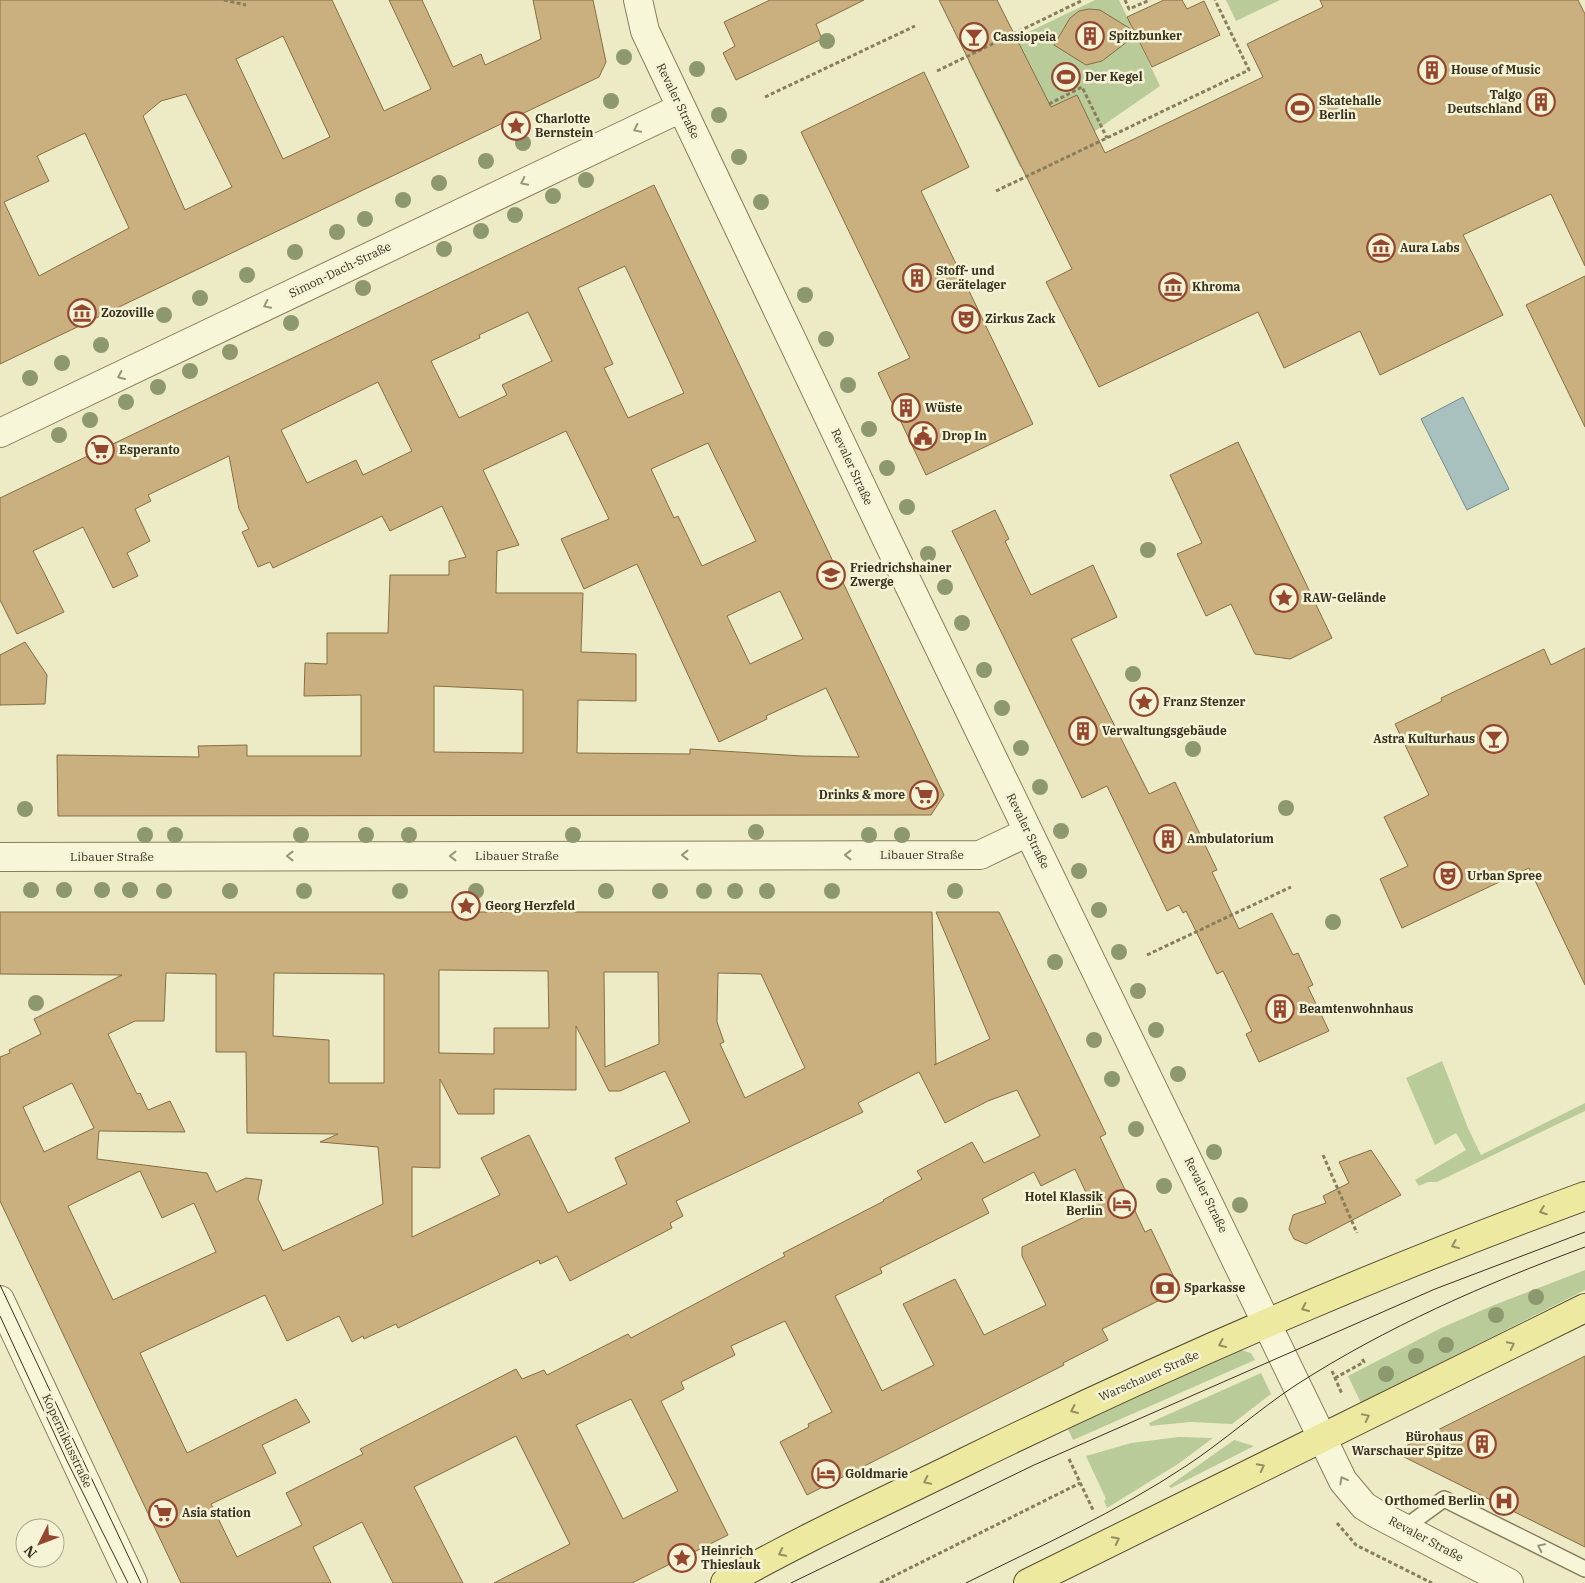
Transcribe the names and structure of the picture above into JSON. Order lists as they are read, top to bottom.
{
  "streets": {
    "main road": ["Warschauer Straße"],
    "street": [
      "Revaler Straße",
      "Simon-Dach-Straße",
      "Libauer Straße",
      "Kopernikusstraße"
    ]
  },
  "crossings": [
    ["Revaler Straße", "Simon-Dach-Straße"],
    ["Revaler Straße", "Libauer Straße"],
    ["Revaler Straße", "Warschauer Straße"]
  ],
  "one_way": ["Simon-Dach-Straße", "Libauer Straße"],
  "places": {
    "building": [
      "Spitzbunker",
      "House of Music",
      "Talgo Deutschland",
      "Stoff- und Gerätelager",
      "Wüste",
      "Verwaltungsgebäude",
      "Ambulatorium",
      "Beamtenwohnhaus",
      "Bürohaus Warschauer Spitze"
    ],
    "bar": ["Cassiopeia", "Astra Kulturhaus"],
    "sports": ["Der Kegel", "Skatehalle Berlin"],
    "place": [
      "Charlotte Bernstein",
      "RAW-Gelände",
      "Franz Stenzer",
      "Georg Herzfeld",
      "Heinrich Thieslauk"
    ],
    "museum": ["Aura Labs", "Khroma", "Zozoville"],
    "theatre": ["Zirkus Zack", "Urban Spree"],
    "public building": ["Drop In"],
    "supermarket": ["Esperanto", "Drinks & more", "Asia station"],
    "school or university": ["Friedrichshainer Zwerge"],
    "hotel": ["Hotel Klassik Berlin", "Goldmarie"],
    "bank": ["Sparkasse"],
    "hospital": ["Orthomed Berlin"]
  },
  "north": "bottom left"
}
